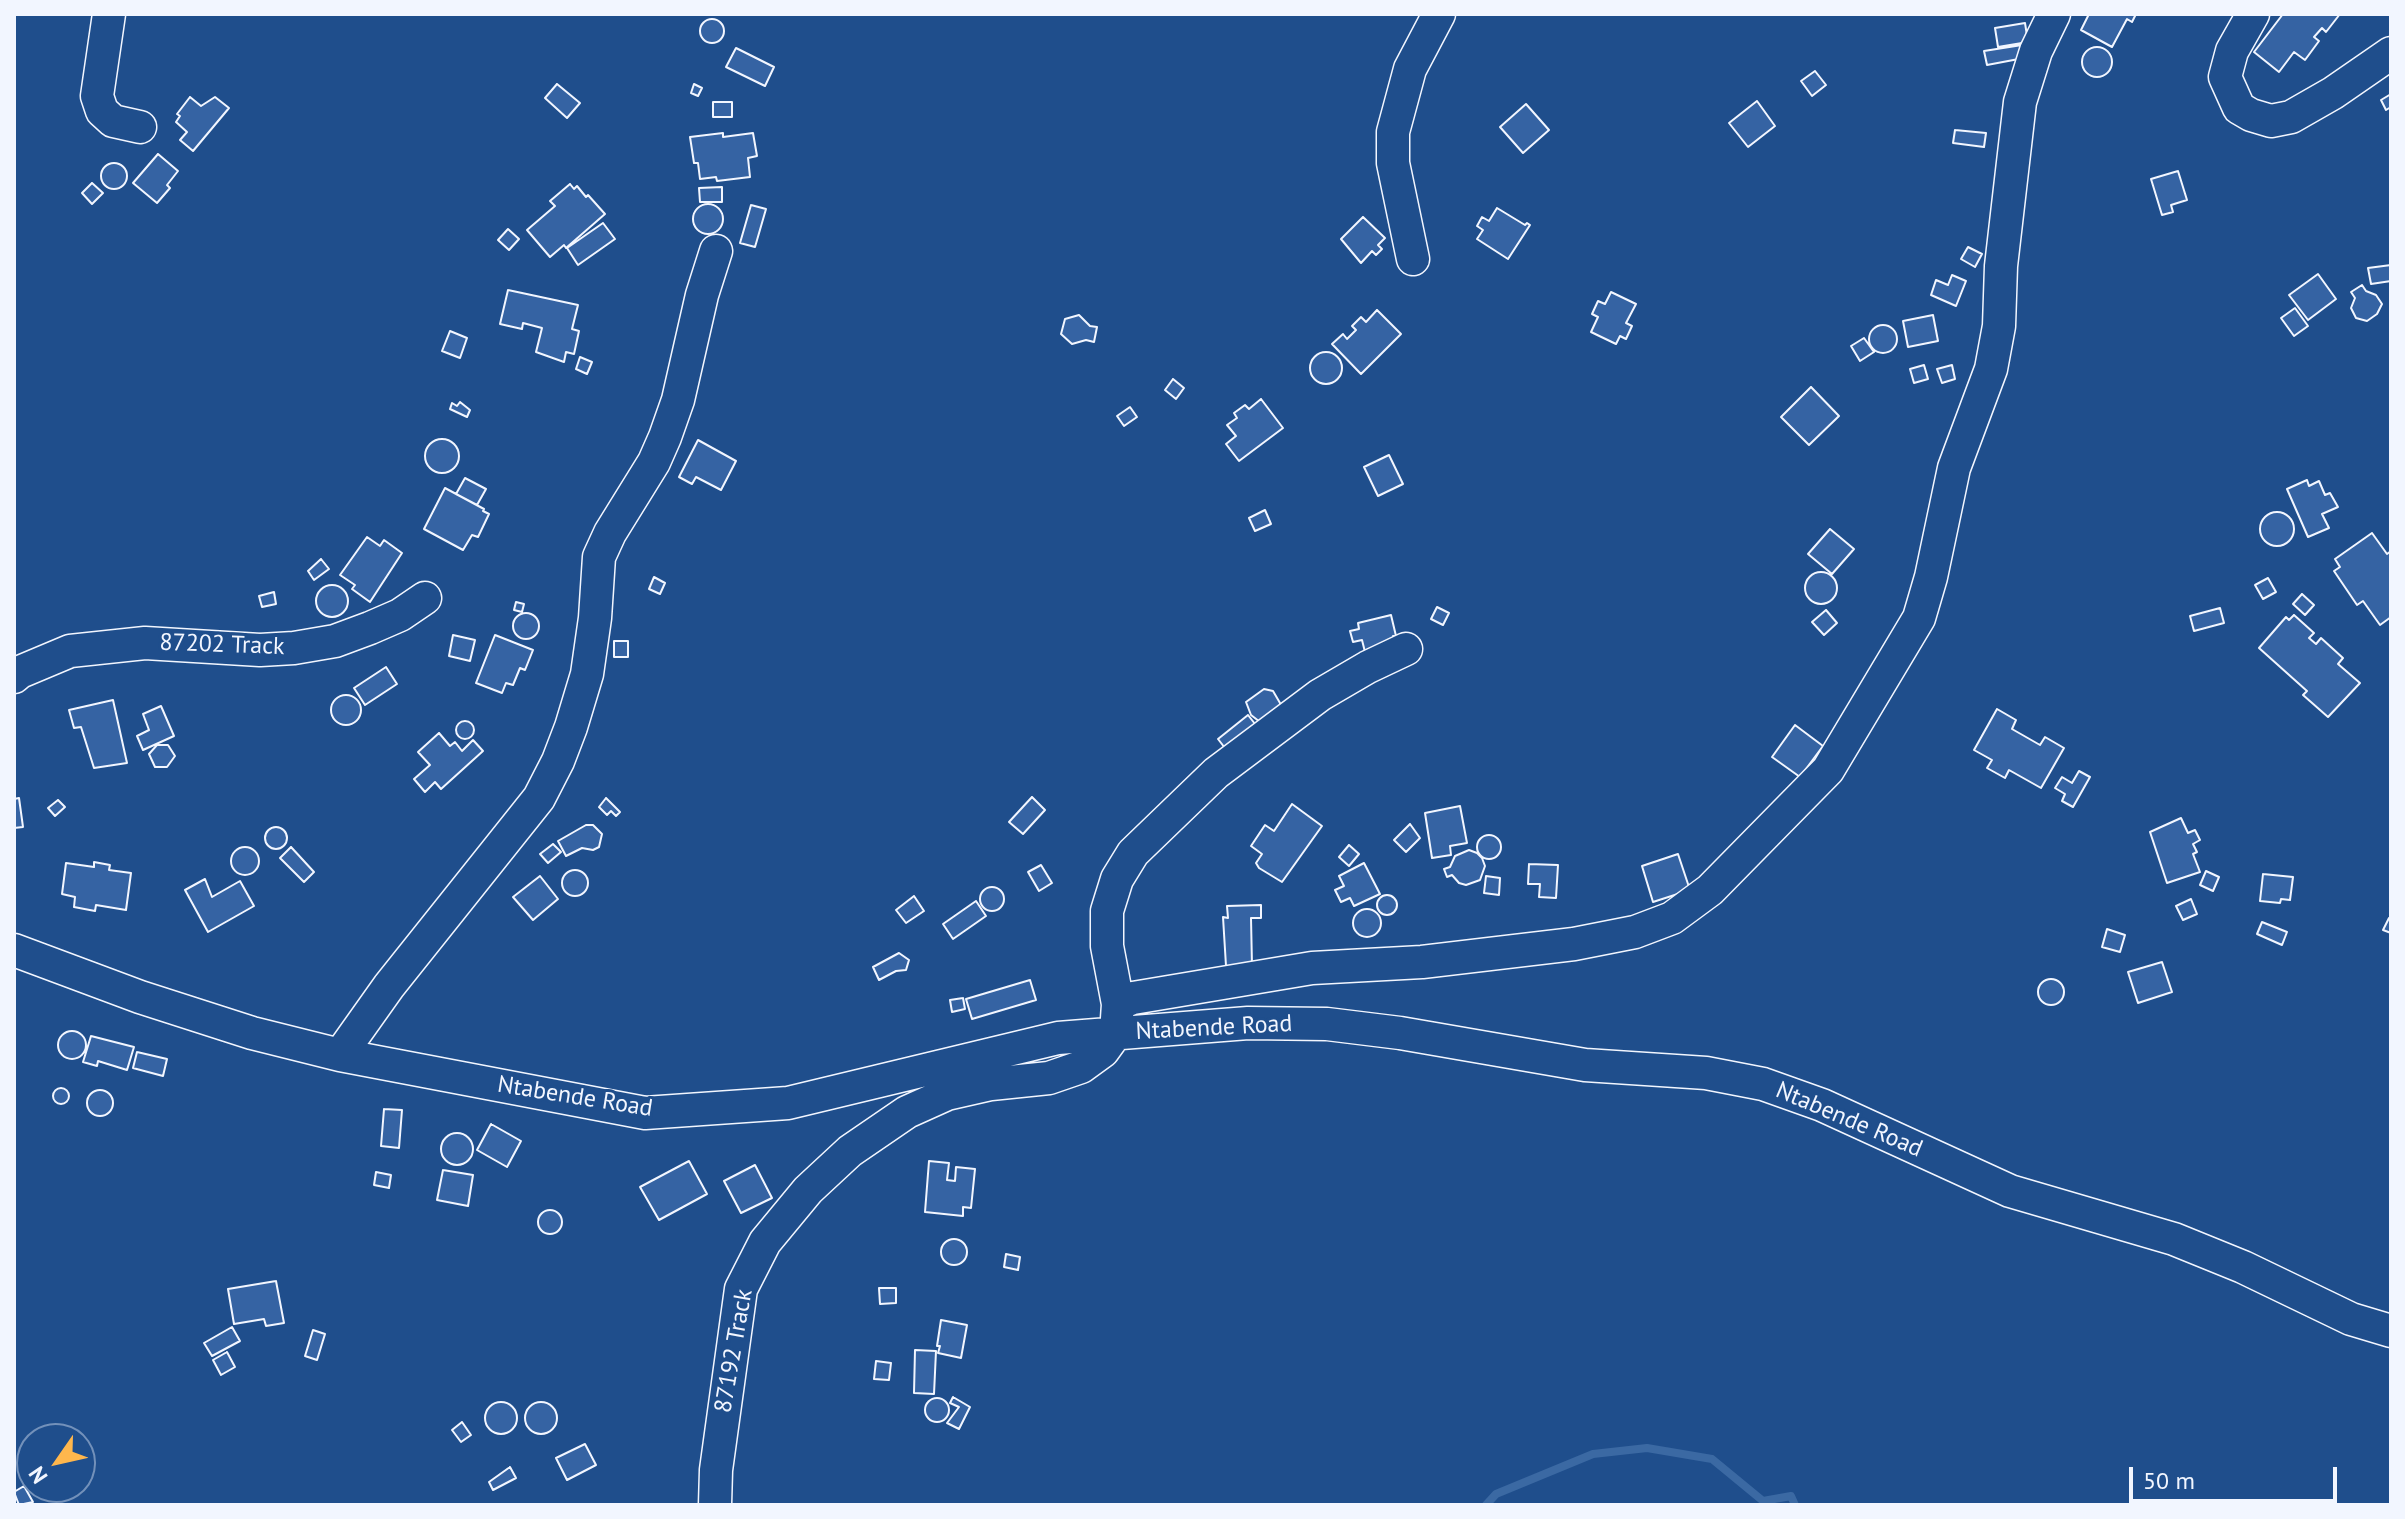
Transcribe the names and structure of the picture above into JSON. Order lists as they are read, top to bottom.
{
  "streets": {
    "street": ["87202 Track", "Ntabende Road", "87192 Track"]
  },
  "crossings": [
    ["Ntabende Road", "87192 Track"]
  ],
  "scale_bar": "50 m",
  "north": "bottom left"
}
